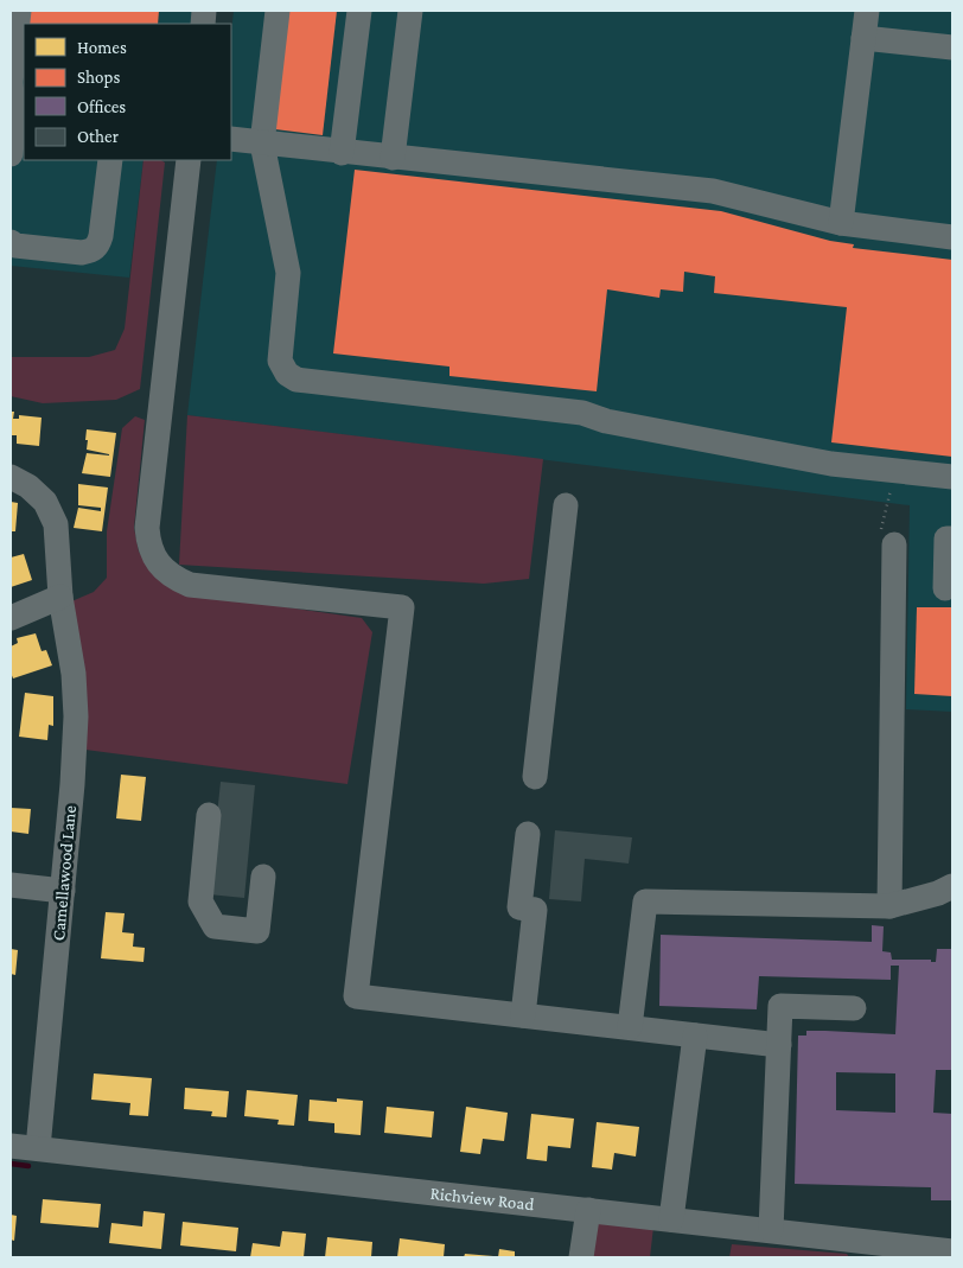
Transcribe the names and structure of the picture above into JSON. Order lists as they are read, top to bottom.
{
  "streets": {
    "street": ["Camellawood Lane", "Richview Road"]
  },
  "crossings": [
    ["Camellawood Lane", "Richview Road"]
  ],
  "legend": [
    "Homes",
    "Shops",
    "Offices",
    "Other"
  ]
}
